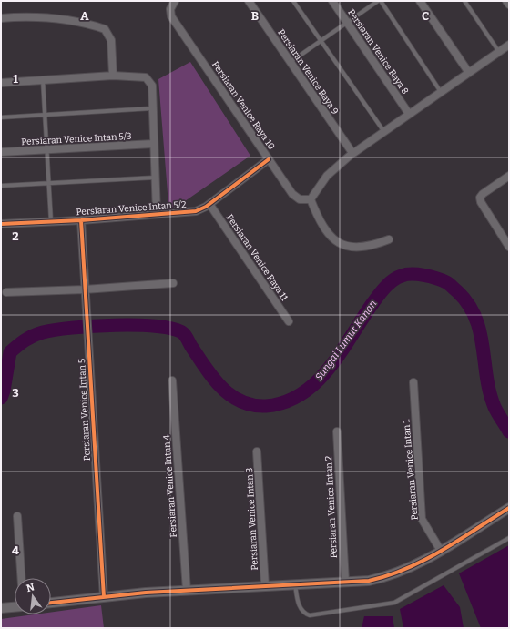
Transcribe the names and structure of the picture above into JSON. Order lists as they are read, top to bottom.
{
  "streets": {
    "street": [
      "Persiaran Venice Raya 8",
      "Persiaran Venice Raya 9",
      "Persiaran Venice Raya 10",
      "Persiaran Venice Intan 5/3",
      "Persiaran Venice Intan 5/2",
      "Persiaran Venice Raya 11",
      "Persiaran Venice Intan 5",
      "Persiaran Venice Intan 1",
      "Persiaran Venice Intan 4",
      "Persiaran Venice Intan 2",
      "Persiaran Venice Intan 3"
    ]
  },
  "crossings": [
    ["Persiaran Venice Raya 10", "Persiaran Venice Intan 5/2"],
    ["Persiaran Venice Intan 5/2", "Persiaran Venice Raya 11"],
    ["Persiaran Venice Intan 5/2", "Persiaran Venice Intan 5"]
  ],
  "water": ["Sungai Lumut Kanan"],
  "north": "top",
  "grid": {
    "columns": ["A", "B", "C"],
    "rows": [
      "1",
      "2",
      "3",
      "4"
    ]
  }
}
